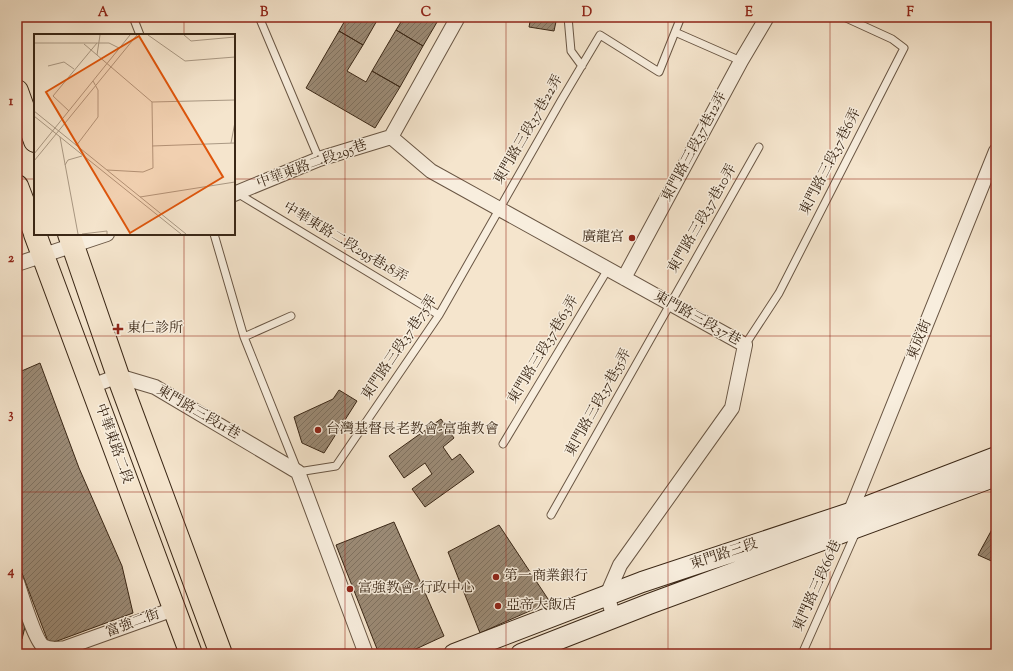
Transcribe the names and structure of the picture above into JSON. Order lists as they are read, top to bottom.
{
  "streets": {
    "main road": ["中華東路二段", "東門路三段"],
    "street": [
      "東門路三段37巷12弄",
      "中華東路二段295巷",
      "東門路三段37巷",
      "東成街",
      "東門路三段11巷",
      "富強二街"
    ],
    "lane": [
      "東門路三段37巷22弄",
      "東門路三段37巷6弄",
      "東門路三段37巷10弄",
      "中華東路二段295巷18弄",
      "東門路三段37巷75弄",
      "東門路三段37巷63弄",
      "東門路三段37巷55弄",
      "東門路三段66巷"
    ]
  },
  "crossings": [
    ["東門路三段37巷22弄", "東門路三段37巷"],
    ["東門路三段37巷22弄", "東門路三段37巷75弄"],
    ["東門路三段37巷12弄", "東門路三段37巷"],
    ["東門路三段37巷6弄", "東門路三段37巷"],
    ["中華東路二段295巷", "中華東路二段295巷18弄"],
    ["中華東路二段295巷", "東門路三段37巷"],
    ["東門路三段37巷10弄", "東門路三段37巷"],
    ["東門路三段37巷10弄", "東門路三段37巷55弄"],
    ["中華東路二段295巷18弄", "東門路三段37巷75弄"],
    ["東門路三段37巷", "東門路三段37巷75弄"],
    ["東門路三段37巷", "東門路三段37巷63弄"],
    ["東門路三段37巷", "東門路三段37巷55弄"],
    ["東門路三段37巷", "東門路三段"],
    ["東成街", "東門路三段"],
    ["東成街", "東門路三段66巷"],
    ["東門路三段37巷75弄", "東門路三段11巷"],
    ["東門路三段11巷", "中華東路二段"],
    ["中華東路二段", "富強二街"],
    ["東門路三段", "東門路三段66巷"]
  ],
  "places": {
    "other": [
      "廣龍宮",
      "台灣基督長老教會-富強教會",
      "第一商業銀行",
      "富強教會-行政中心",
      "亞帝大飯店"
    ],
    "health": ["東仁診所"]
  },
  "grid": {
    "columns": [
      "A",
      "B",
      "C",
      "D",
      "E",
      "F"
    ],
    "rows": [
      "1",
      "2",
      "3",
      "4"
    ]
  }
}
